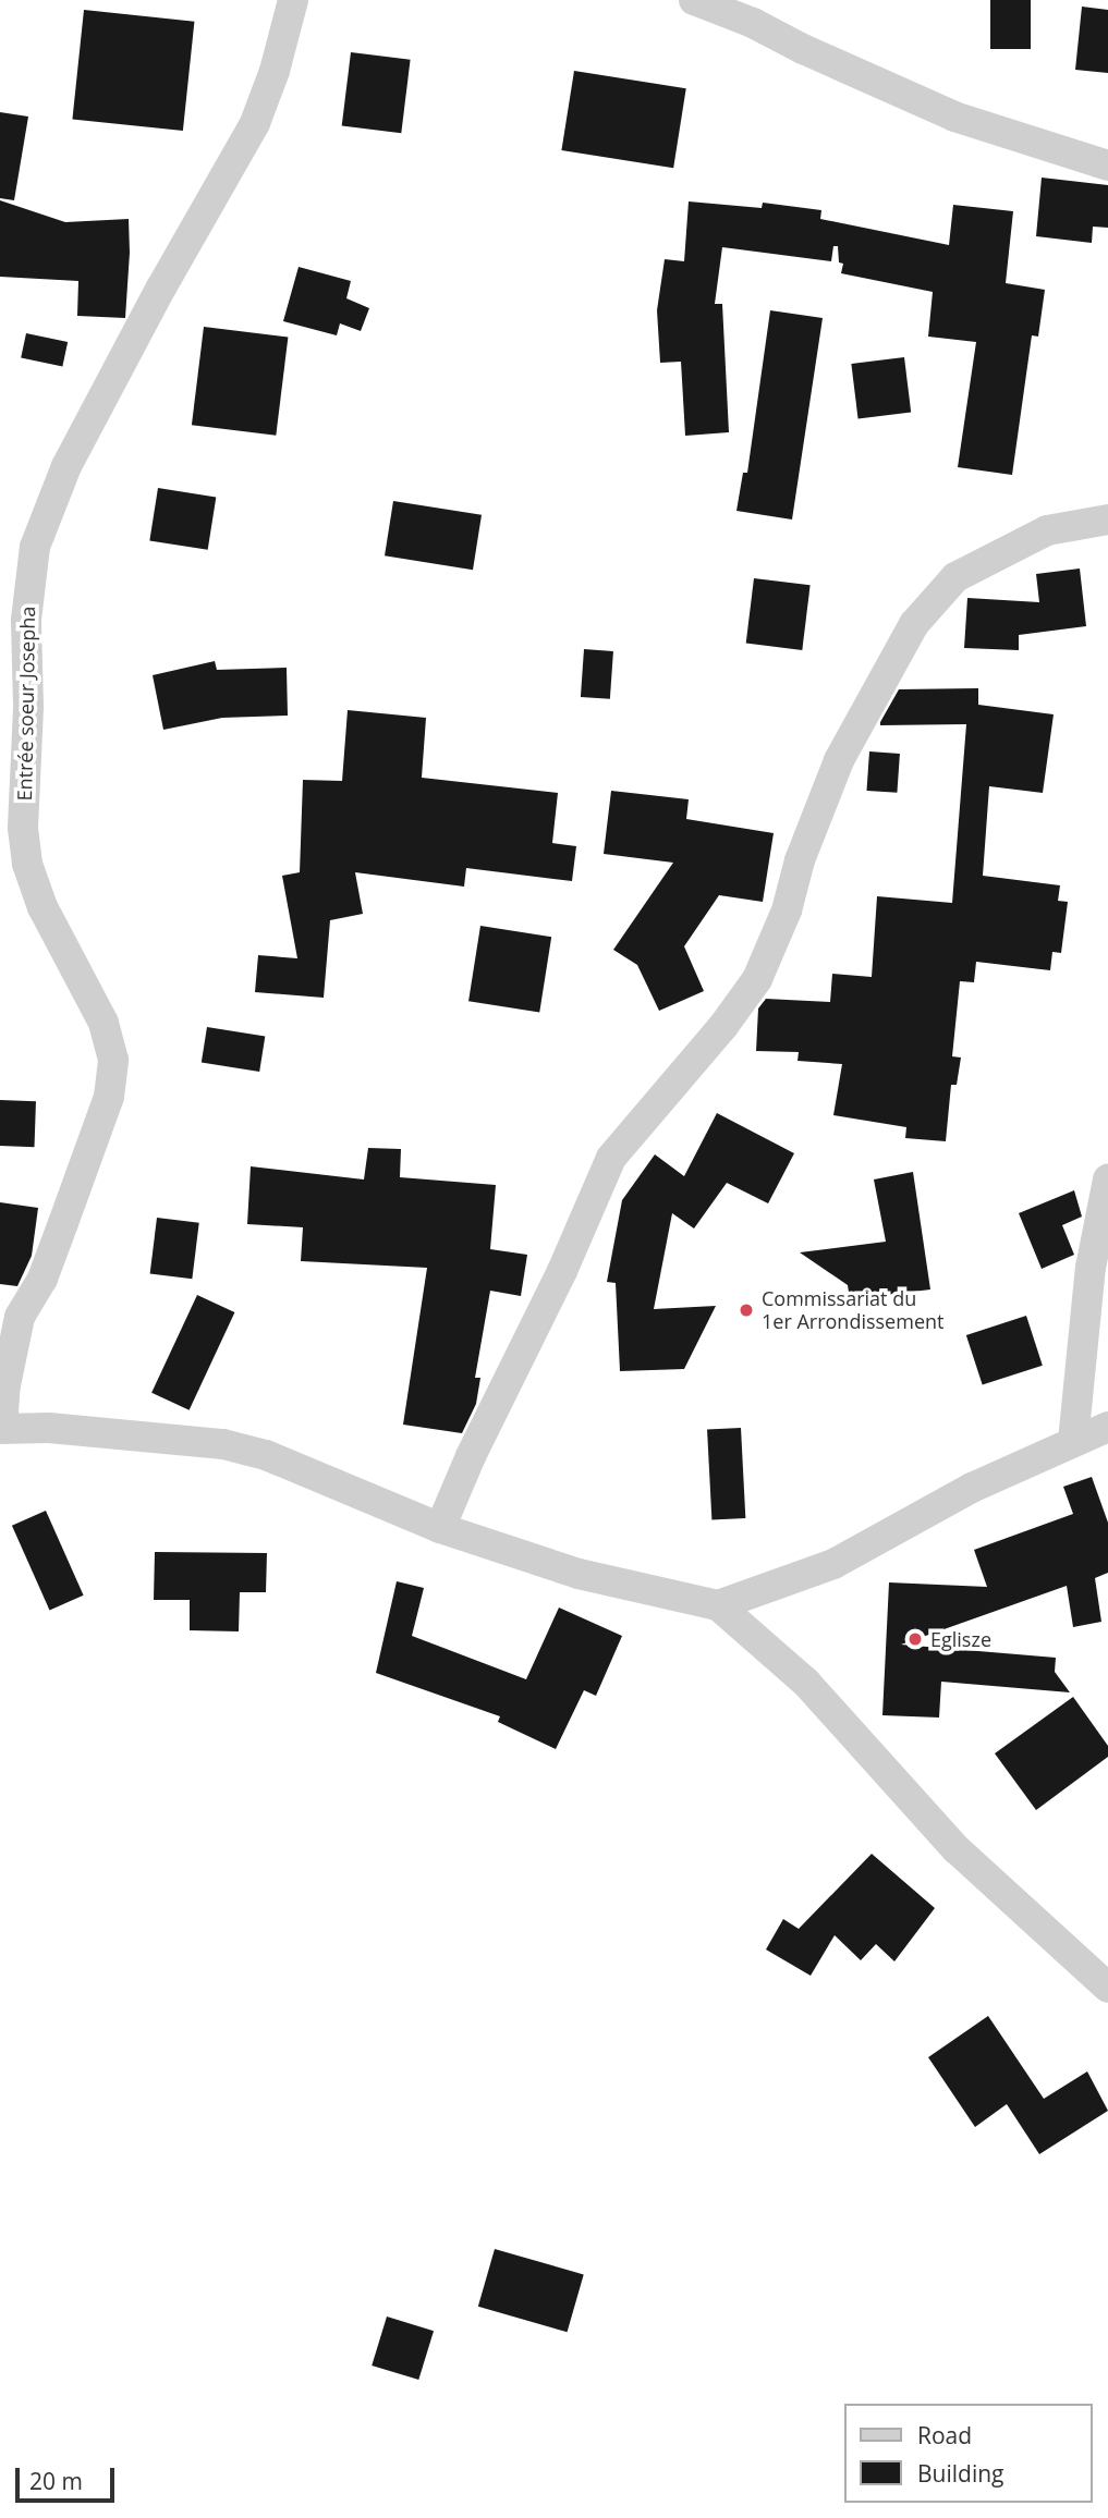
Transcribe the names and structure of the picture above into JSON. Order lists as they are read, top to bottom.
{
  "streets": {
    "street": ["Entrée soeur Josepha"]
  },
  "places": ["Commissariat du 1er Arrondissement", "Eglisze"],
  "legend": ["Road", "Building"],
  "scale_bar": "20 m"
}
